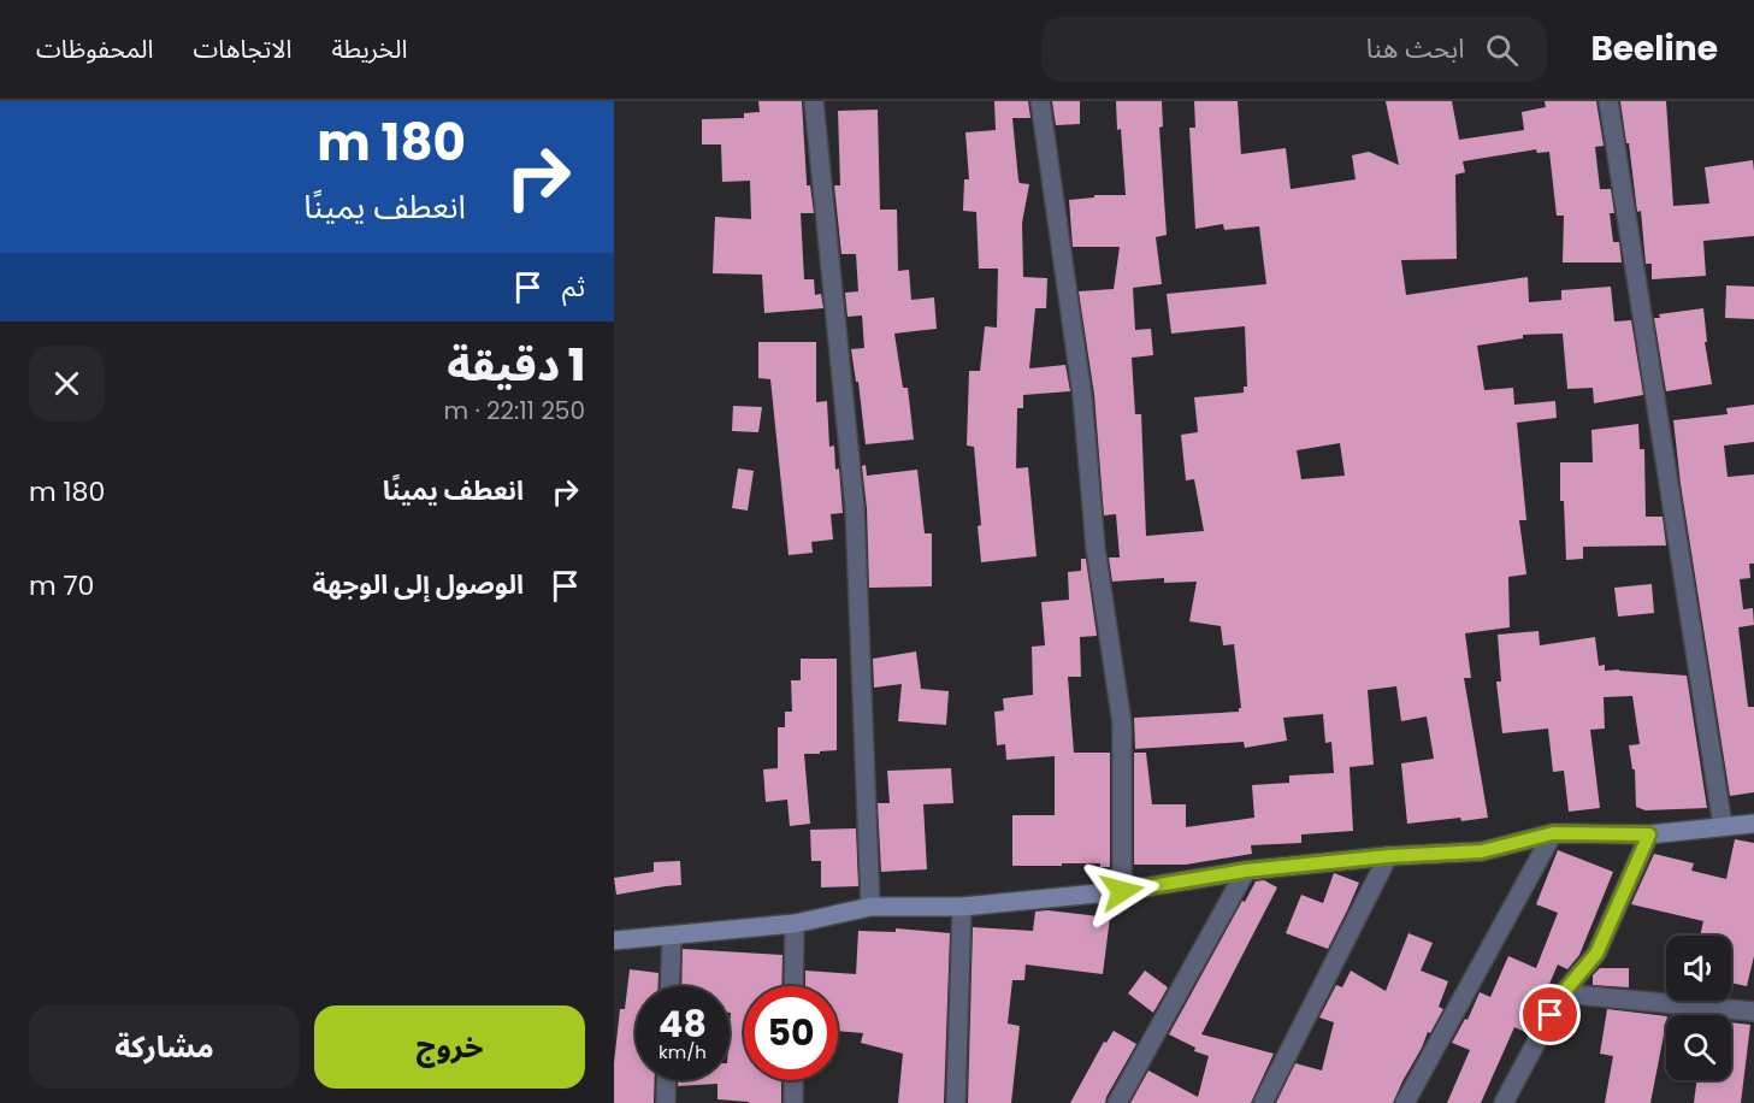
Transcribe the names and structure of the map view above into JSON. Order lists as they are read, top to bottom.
{
  "page": {
    "header": "Beeline",
    "search": "ابحث هنا",
    "nav": ["الخريطة", "الاتجاهات", "المحفوظات"],
    "turn": ["180 m", "انعطف يمينًا"],
    "then": "ثم",
    "heading": ["1 دقيقة", "250 m · 22:11"],
    "list": [
      {
        "name": "انعطف يمينًا",
        "value": "180 m"
      },
      {
        "name": "الوصول إلى الوجهة",
        "value": "70 m"
      }
    ],
    "speed": "48 km/h",
    "limit": "50",
    "buttons": ["خروج", "مشاركة"]
  }
}
